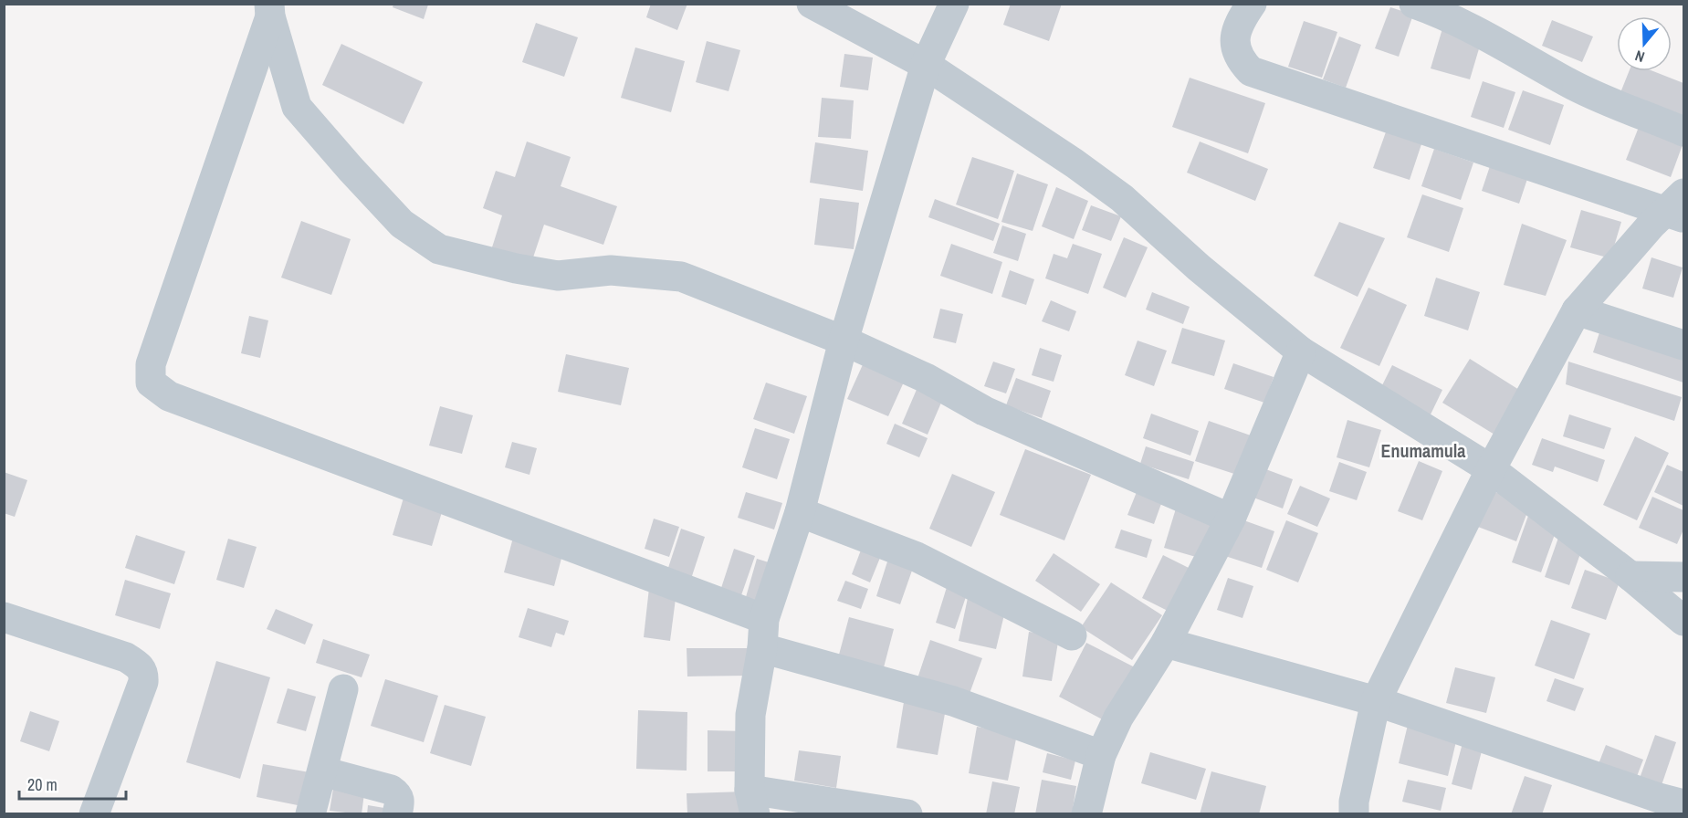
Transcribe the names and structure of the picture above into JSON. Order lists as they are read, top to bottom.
{
  "districts": ["Enumamula"],
  "scale_bar": "20 m",
  "north": "bottom"
}
